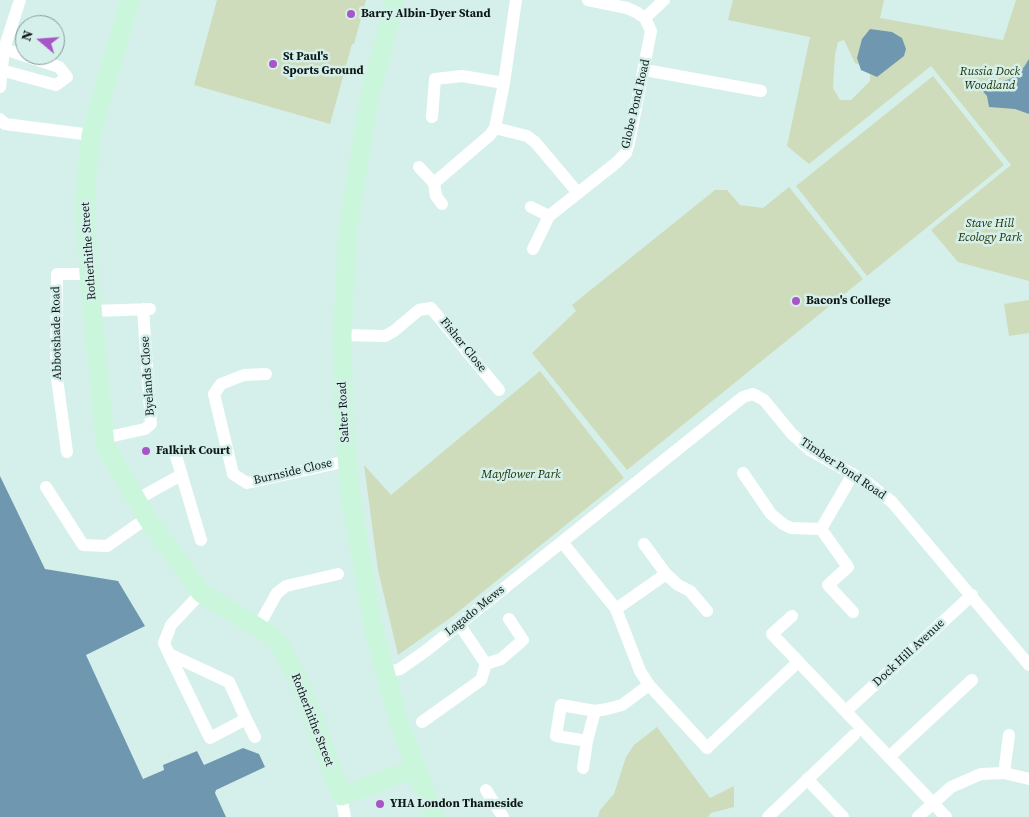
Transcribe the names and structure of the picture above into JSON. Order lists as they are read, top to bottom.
{
  "streets": {
    "street": [
      "Globe Pond Road",
      "Rotherhithe Street",
      "Abbotshade Road",
      "Fisher Close",
      "Byelands Close",
      "Salter Road",
      "Timber Pond Road",
      "Burnside Close",
      "Lagado Mews",
      "Dock Hill Avenue"
    ]
  },
  "crossings": [
    ["Rotherhithe Street", "Abbotshade Road"],
    ["Rotherhithe Street", "Byelands Close"],
    ["Fisher Close", "Salter Road"],
    ["Salter Road", "Burnside Close"],
    ["Salter Road", "Lagado Mews"],
    ["Timber Pond Road", "Lagado Mews"],
    ["Timber Pond Road", "Dock Hill Avenue"]
  ],
  "parks": ["Russia Dock Woodland", "Stave Hill Ecology Park", "Mayflower Park"],
  "places": [
    "Barry Albin-Dyer Stand",
    "St Paul's Sports Ground",
    "Bacon's College",
    "Falkirk Court",
    "YHA London Thameside"
  ],
  "north": "left"
}
